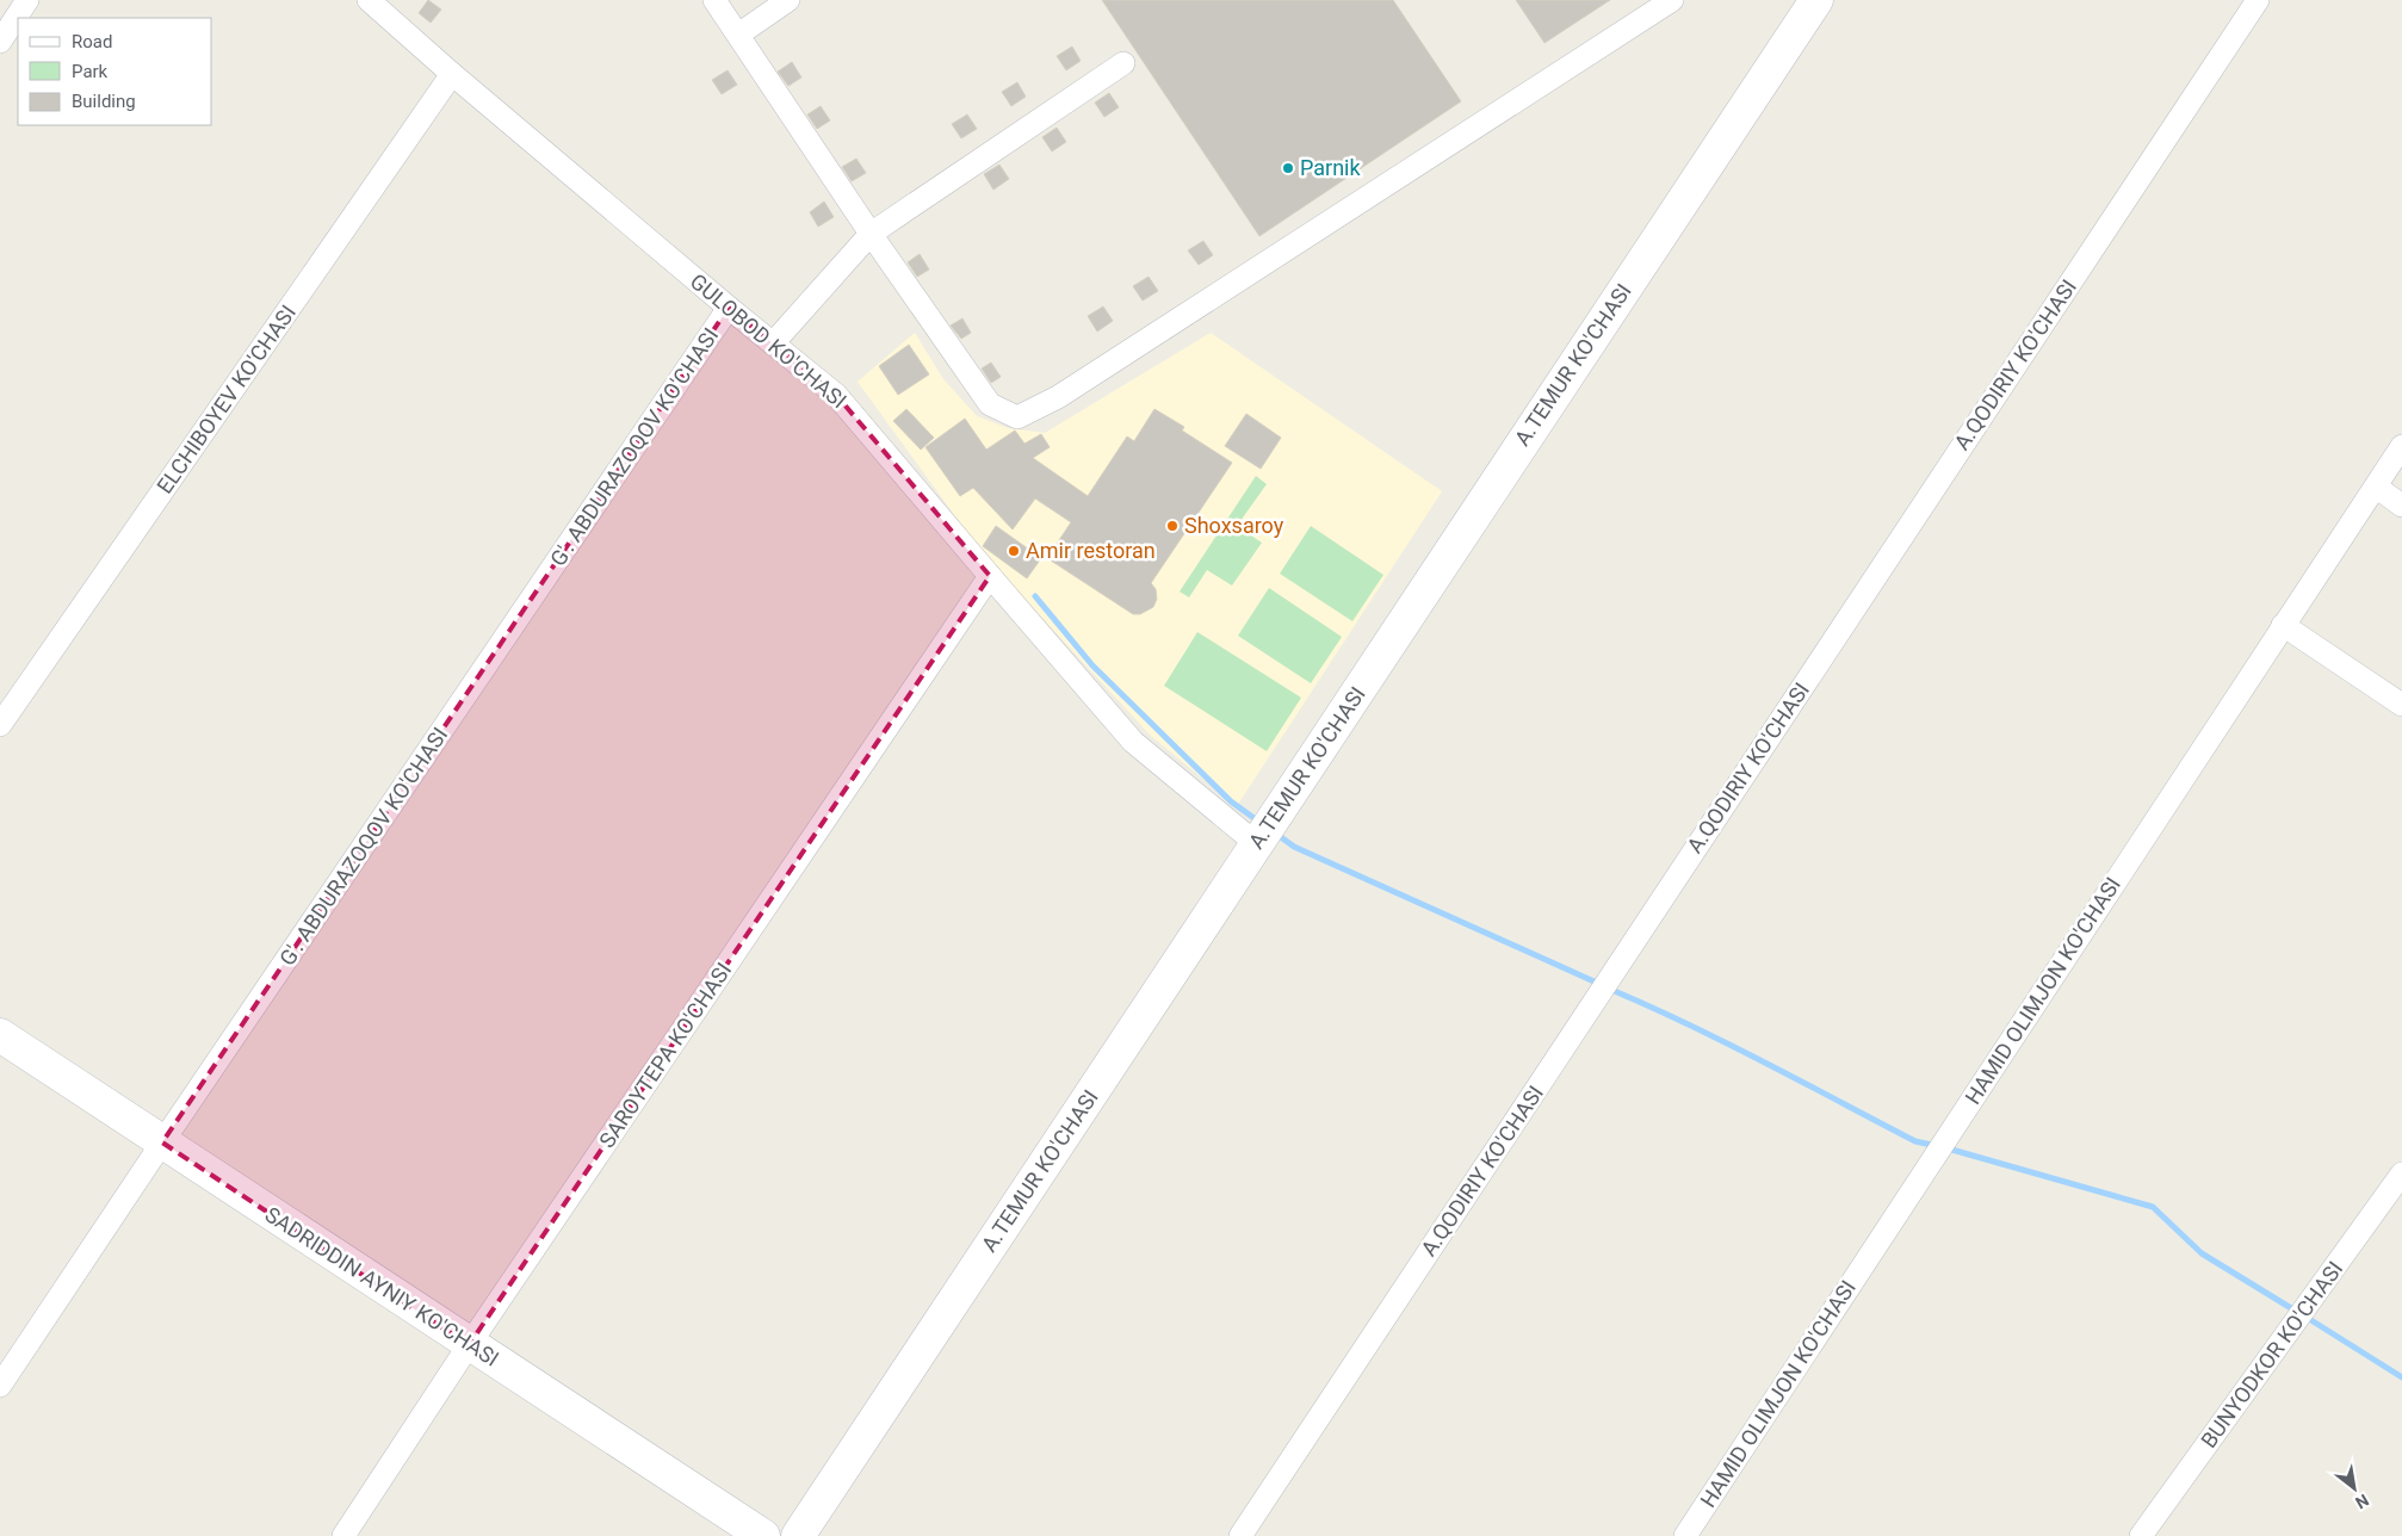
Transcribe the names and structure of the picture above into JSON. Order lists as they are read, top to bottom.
{
  "streets": {
    "main road": ["A.TEMUR KO'CHASI", "SADRIDDIN AYNIY KO'CHASI"],
    "street": [
      "GULOBOD KO'CHASI",
      "A.QODIRIY KO'CHASI",
      "ELCHIBOYEV KO'CHASI",
      "G'. ABDURAZOQOV KO'CHASI",
      "HAMID OLIMJON KO'CHASI",
      "SAROYTEPA KO'CHASI",
      "BUNYODKOR KO'CHASI"
    ]
  },
  "crossings": [
    ["GULOBOD KO'CHASI", "A.TEMUR KO'CHASI"],
    ["GULOBOD KO'CHASI", "ELCHIBOYEV KO'CHASI"],
    ["GULOBOD KO'CHASI", "G'. ABDURAZOQOV KO'CHASI"],
    ["GULOBOD KO'CHASI", "SAROYTEPA KO'CHASI"],
    ["G'. ABDURAZOQOV KO'CHASI", "SADRIDDIN AYNIY KO'CHASI"],
    ["SAROYTEPA KO'CHASI", "SADRIDDIN AYNIY KO'CHASI"]
  ],
  "places": ["Parnik", "Shoxsaroy", "Amir restoran"],
  "legend": ["Road", "Park", "Building"],
  "north": "bottom right"
}
